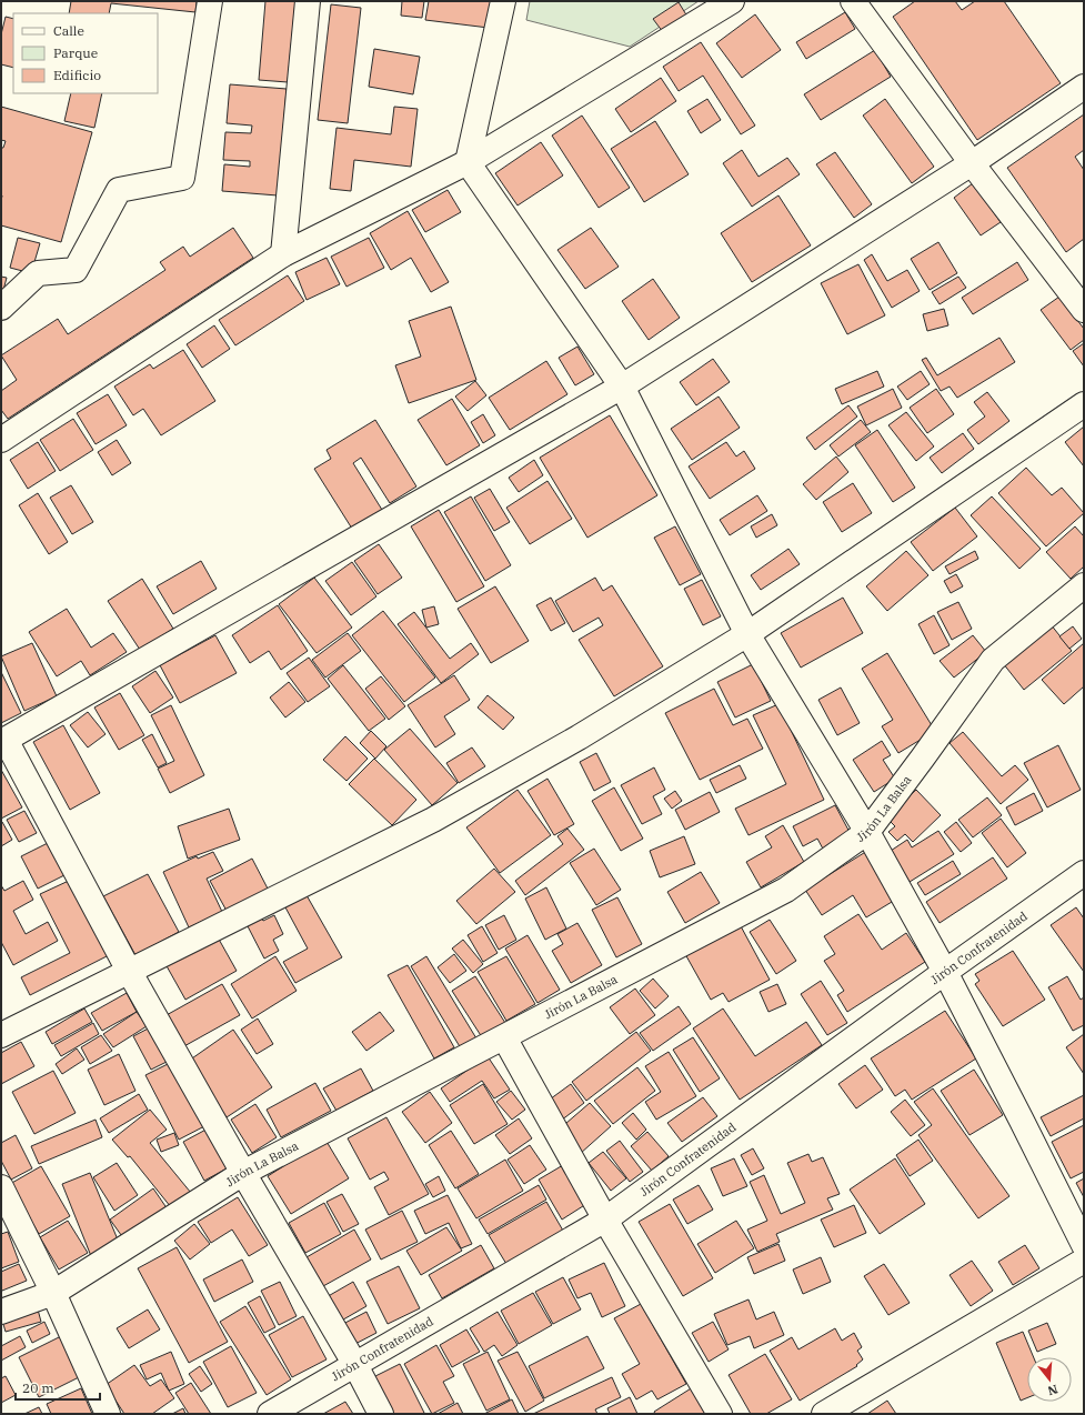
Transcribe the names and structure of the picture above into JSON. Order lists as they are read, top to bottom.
{
  "streets": {
    "street": ["Jirón La Balsa", "Jirón Confratenidad"]
  },
  "legend": ["Calle", "Parque", "Edificio"],
  "scale_bar": "20 m",
  "north": "bottom"
}
